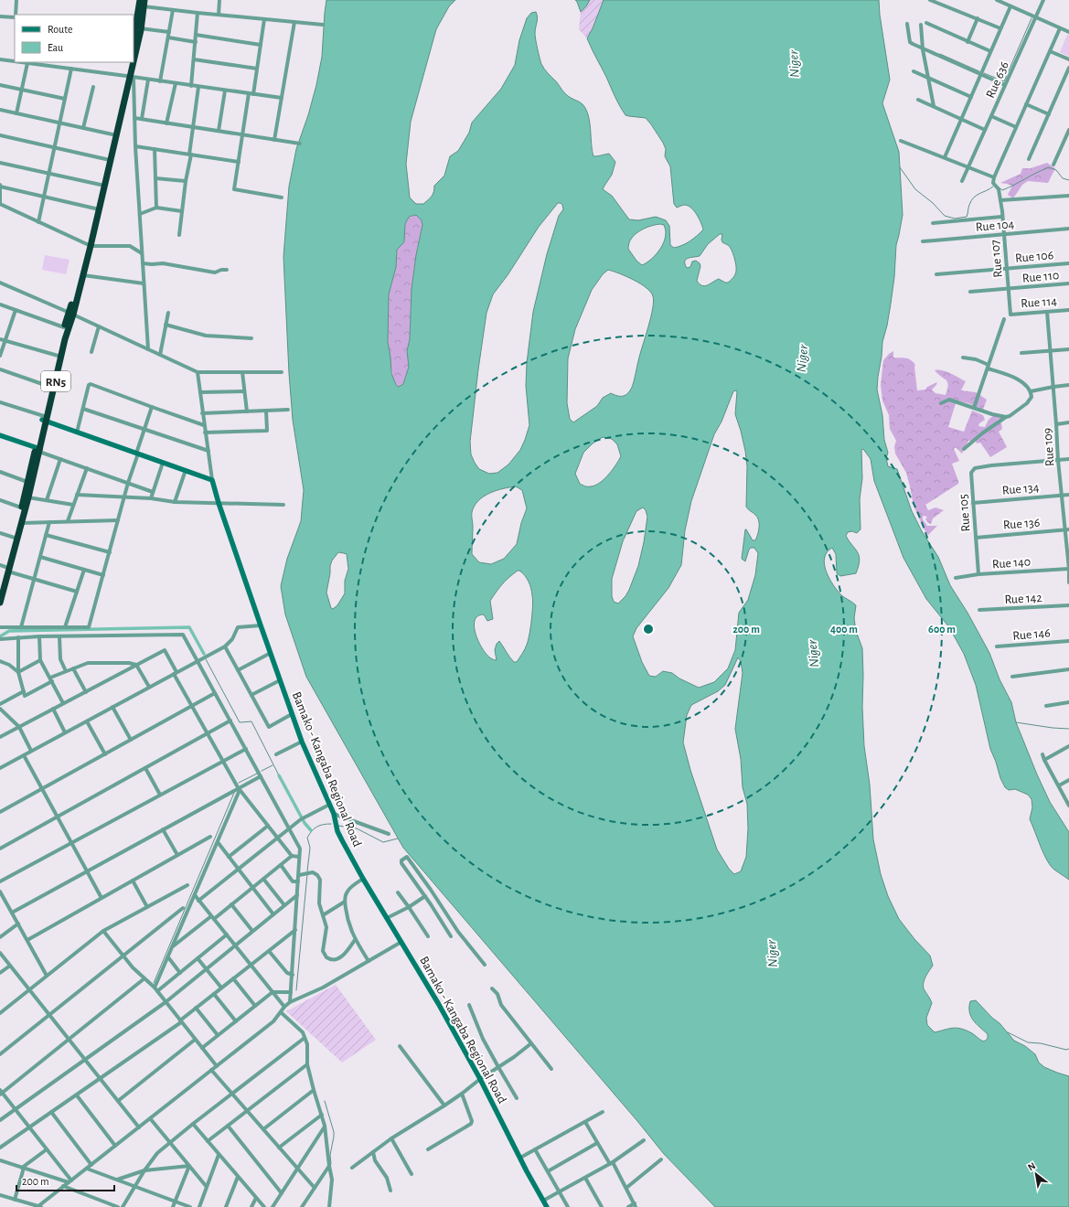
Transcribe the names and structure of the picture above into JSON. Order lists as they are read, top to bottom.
{
  "streets": {
    "highway": ["RN5"],
    "street": [
      "Rue 636",
      "Rue 104",
      "Rue 106",
      "Rue 107",
      "Rue 110",
      "Rue 114",
      "Rue 109",
      "Rue 134",
      "Rue 105",
      "Rue 136",
      "Rue 140",
      "Rue 142",
      "Rue 146",
      "Bamako - Kangaba Regional Road"
    ]
  },
  "crossings": [
    ["Rue 104", "Rue 107"],
    ["Rue 106", "Rue 107"],
    ["Rue 107", "Rue 110"],
    ["Rue 107", "Rue 114"],
    ["Rue 114", "Rue 109"],
    ["Rue 109", "Rue 134"],
    ["Rue 109", "Rue 105"],
    ["Rue 109", "Rue 136"],
    ["Rue 109", "Rue 140"],
    ["Rue 134", "Rue 105"],
    ["Rue 105", "Rue 136"],
    ["Rue 105", "Rue 140"]
  ],
  "water": ["Niger"],
  "legend": ["Route", "Eau"],
  "scale_bar": "200 m",
  "north": "top left",
  "rings": ["200 m", "400 m", "600 m"]
}
